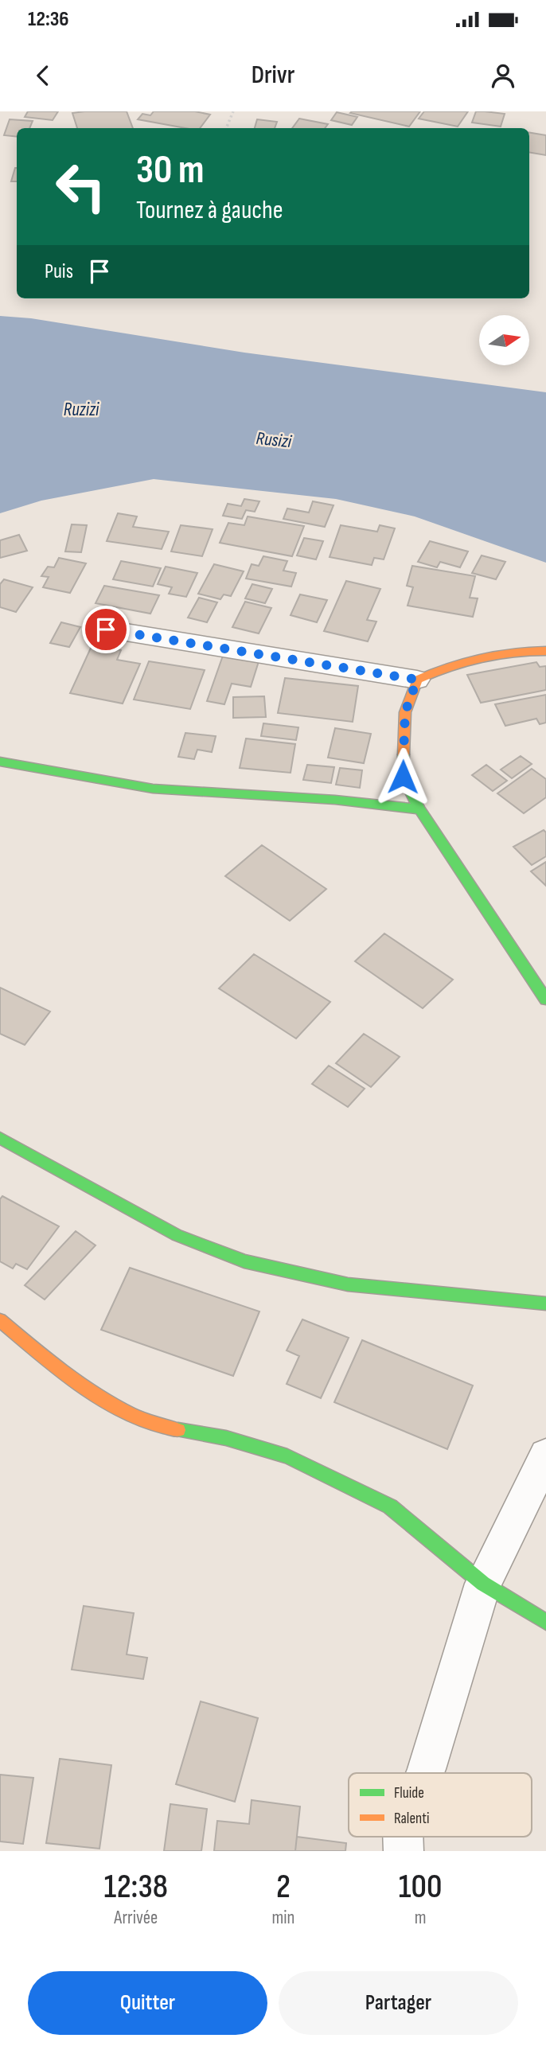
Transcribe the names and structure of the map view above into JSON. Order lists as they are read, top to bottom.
{
  "water": ["Ruzizi", "Rusizi"],
  "legend": ["Fluide", "Ralenti"],
  "north": "right",
  "page": {
    "status": "12:36",
    "header": "Drivr",
    "turn": ["30 m", "Tournez à gauche"],
    "then": "Puis",
    "eta": [
      "12:38",
      "Arrivée",
      "2",
      "min",
      "100",
      "m"
    ],
    "buttons": ["Quitter", "Partager"]
  }
}
